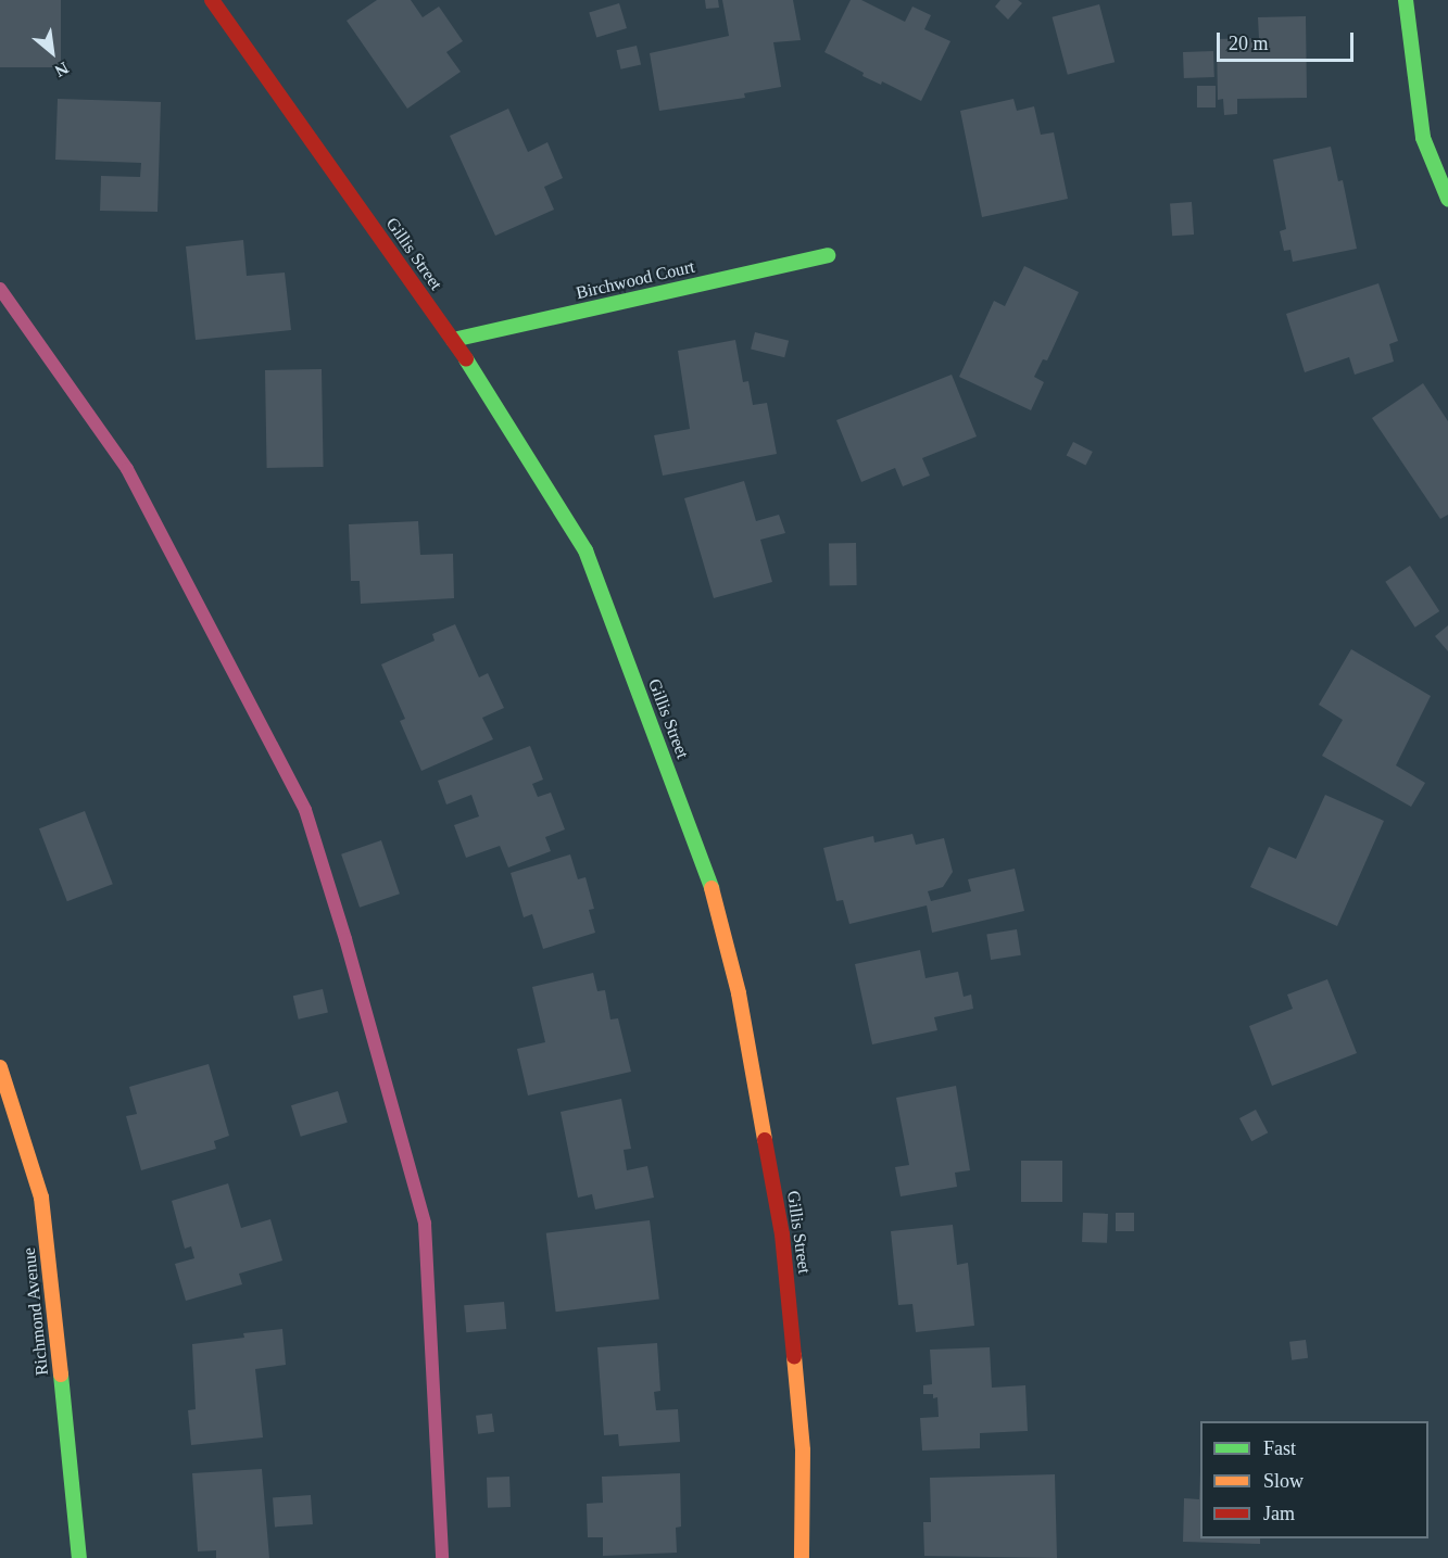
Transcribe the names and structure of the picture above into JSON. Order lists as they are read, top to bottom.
{
  "streets": {
    "street": ["Gillis Street", "Birchwood Court", "Richmond Avenue"]
  },
  "crossings": [
    ["Gillis Street", "Birchwood Court"]
  ],
  "legend": ["Fast", "Slow", "Jam"],
  "scale_bar": "20 m",
  "north": "bottom right"
}
